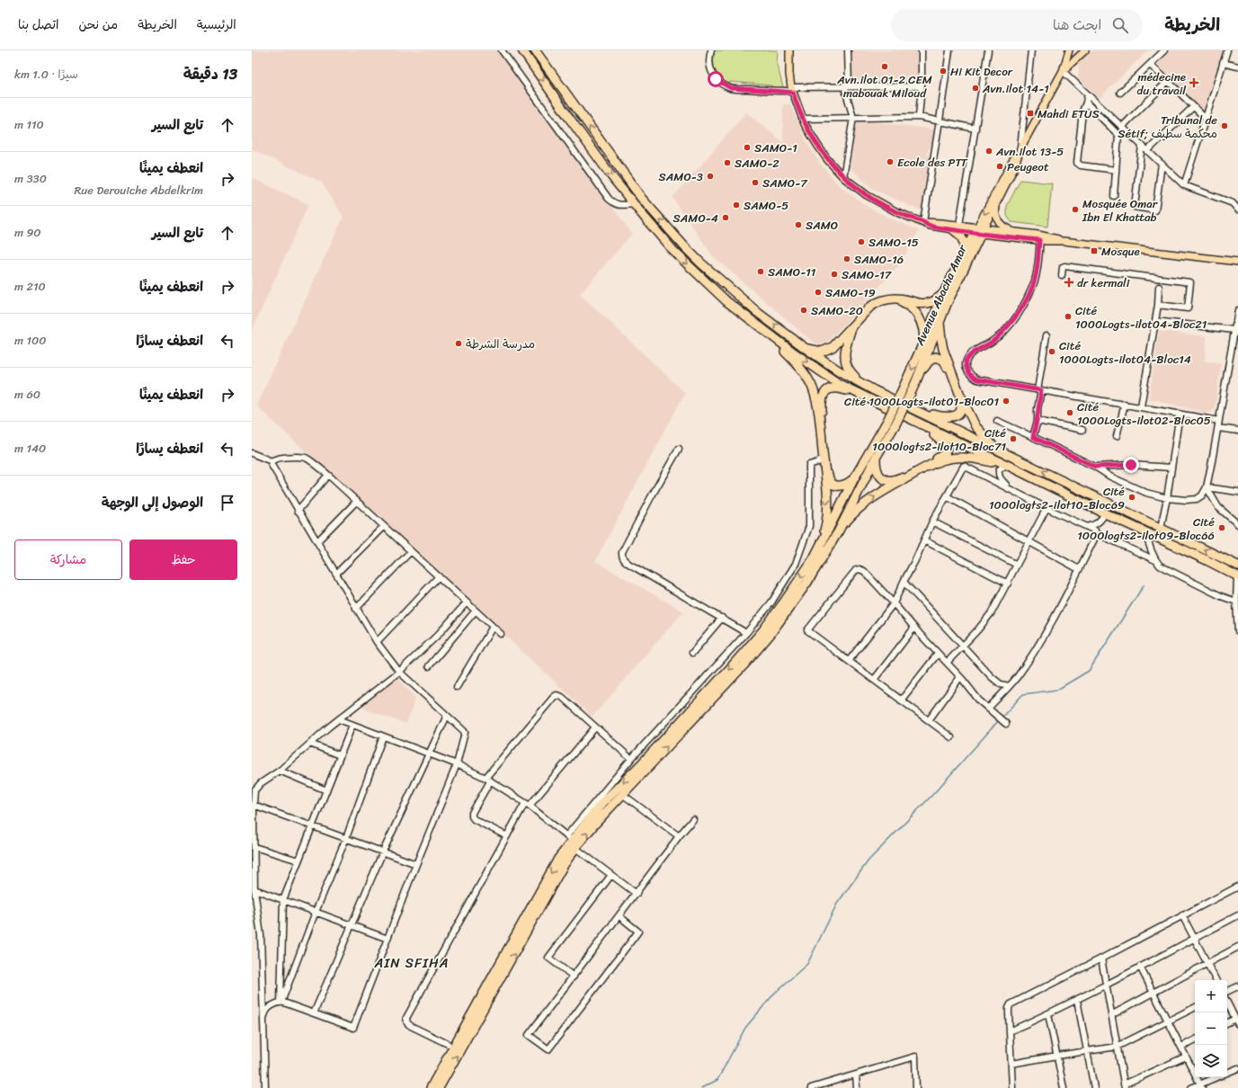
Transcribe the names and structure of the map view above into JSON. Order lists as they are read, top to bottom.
{
  "streets": {
    "highway": ["Avenue Abacha Amar"]
  },
  "districts": ["AIN SFIHA"],
  "places": {
    "other": [
      "Avn.ilot 01-2 CEM mabouak Miloud",
      "Hi Kit Decor",
      "Avn.ilot 14-1",
      "Tribunal de Sétif; محكمة سطيف",
      "SAMO-1",
      "Avn.ilot 13-5",
      "Ecole des PTT",
      "SAMO-2",
      "Peugeot",
      "SAMO-3",
      "SAMO-7",
      "SAMO-5",
      "Mosquée Omar Ibn El Khattab",
      "SAMO-4",
      "SAMO",
      "SAMO-15",
      "SAMO-16",
      "SAMO-11",
      "SAMO-17",
      "SAMO-19",
      "SAMO-20",
      "Cité 1000Logts-ilot04-Bloc21",
      "مدرسة الشرطة",
      "Cité 1000Logts-ilot04-Bloc14",
      "Cité 1000Logts-ilot01-Bloc01",
      "Cité 1000Logts-ilot02-Bloc05",
      "Cité 1000logts2-ilot10-Bloc71",
      "Cité 1000logts2-ilot10-Bloc69",
      "Cité 1000logts2-ilot09-Bloc66"
    ],
    "health": ["médecine du travail", "dr kermali"],
    "transit": ["Mahdi ETUS", "Mosque"]
  },
  "page": {
    "header": "الخريطة",
    "search": "ابحث هنا",
    "nav": [
      "الرئيسية",
      "الخريطة",
      "من نحن",
      "اتصل بنا"
    ],
    "heading": ["13 دقيقة", "سيرًا · 1.0 km"],
    "list": [
      ["تابع السير", "110 m"],
      ["انعطف يمينًا", "Rue Derouiche Abdelkrim", "330 m"],
      ["تابع السير", "90 m"],
      ["انعطف يمينًا", "210 m"],
      ["انعطف يسارًا", "100 m"],
      ["انعطف يمينًا", "60 m"],
      ["انعطف يسارًا", "140 m"],
      "الوصول إلى الوجهة"
    ],
    "buttons": ["حفظ", "مشاركة"],
    "map_buttons": ["+", "−"]
  }
}
